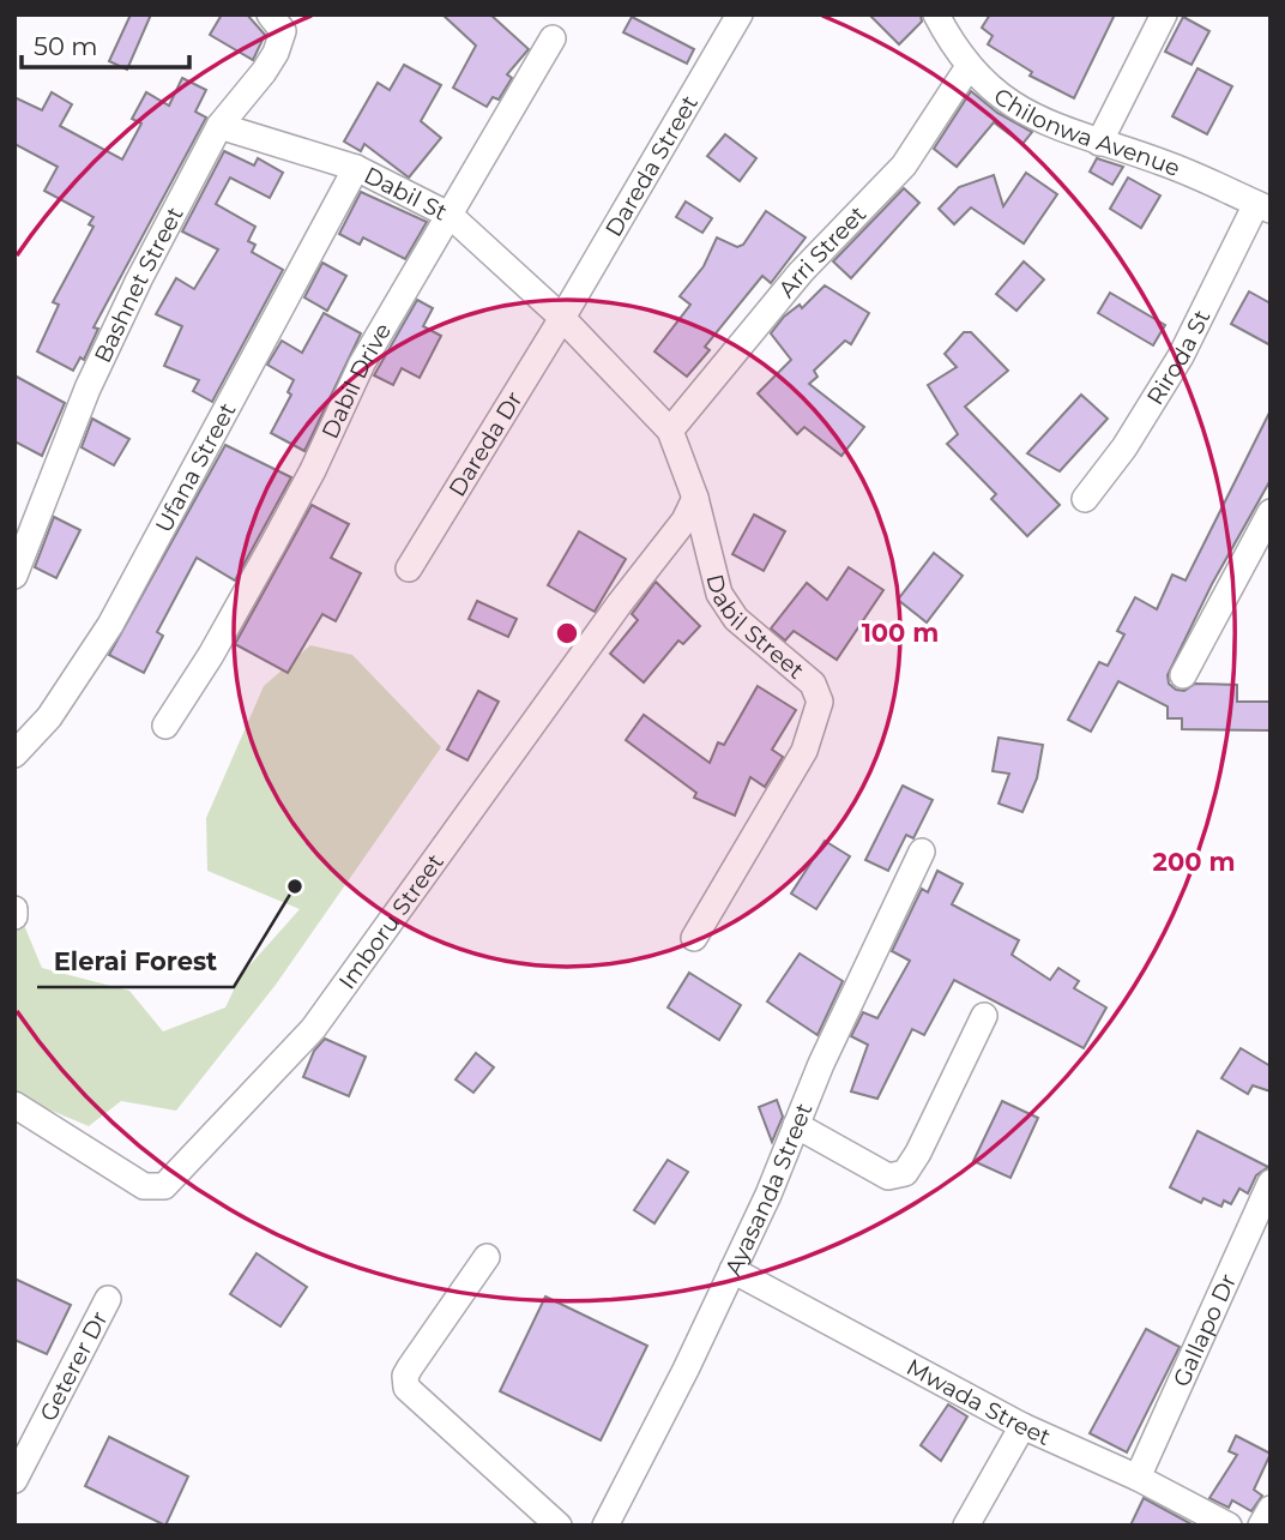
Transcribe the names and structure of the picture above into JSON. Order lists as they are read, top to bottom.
{
  "streets": {
    "street": [
      "Chilonwa Avenue",
      "Dareda Street",
      "Dabil St",
      "Arri Street",
      "Bashnet Street",
      "Riroda St",
      "Dabil Drive",
      "Dareda Dr",
      "Ufana Street",
      "Dabil Street",
      "Imboru Street",
      "Ayasanda Street",
      "Gallapo Dr",
      "Geterer Dr",
      "Mwada Street"
    ]
  },
  "crossings": [
    ["Chilonwa Avenue", "Arri Street"],
    ["Chilonwa Avenue", "Riroda St"],
    ["Dareda Street", "Dabil St"],
    ["Dareda Street", "Dareda Dr"],
    ["Dareda Street", "Dabil Street"],
    ["Dabil St", "Bashnet Street"],
    ["Dabil St", "Dabil Drive"],
    ["Dabil St", "Dareda Dr"],
    ["Dabil St", "Ufana Street"],
    ["Dabil St", "Dabil Street"],
    ["Arri Street", "Dabil Street"],
    ["Dareda Dr", "Dabil Street"],
    ["Dabil Street", "Imboru Street"],
    ["Ayasanda Street", "Mwada Street"],
    ["Gallapo Dr", "Mwada Street"]
  ],
  "places": ["Elerai Forest"],
  "scale_bar": "50 m",
  "rings": ["100 m", "200 m"]
}
